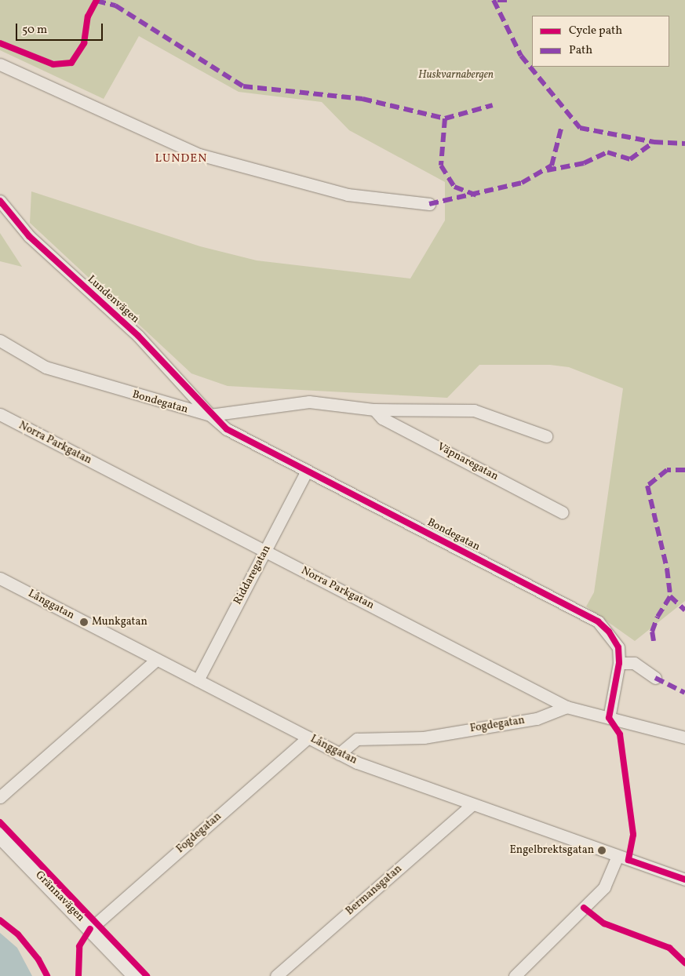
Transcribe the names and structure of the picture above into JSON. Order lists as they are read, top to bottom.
{
  "streets": {
    "main road": ["Grännavägen"],
    "street": [
      "Lundenvägen",
      "Bondegatan",
      "Norra Parkgatan",
      "Väpnaregatan",
      "Riddaregatan",
      "Långgatan",
      "Fogdegatan",
      "Bermansgatan"
    ]
  },
  "crossings": [
    ["Lundenvägen", "Bondegatan"],
    ["Bondegatan", "Norra Parkgatan"],
    ["Bondegatan", "Riddaregatan"],
    ["Norra Parkgatan", "Riddaregatan"],
    ["Norra Parkgatan", "Fogdegatan"],
    ["Riddaregatan", "Långgatan"],
    ["Långgatan", "Fogdegatan"],
    ["Långgatan", "Bermansgatan"],
    ["Fogdegatan", "Grännavägen"]
  ],
  "districts": ["LUNDEN"],
  "parks": ["Huskvarnabergen"],
  "places": ["Munkgatan", "Engelbrektsgatan"],
  "legend": ["Cycle path", "Path"],
  "scale_bar": "50 m"
}
